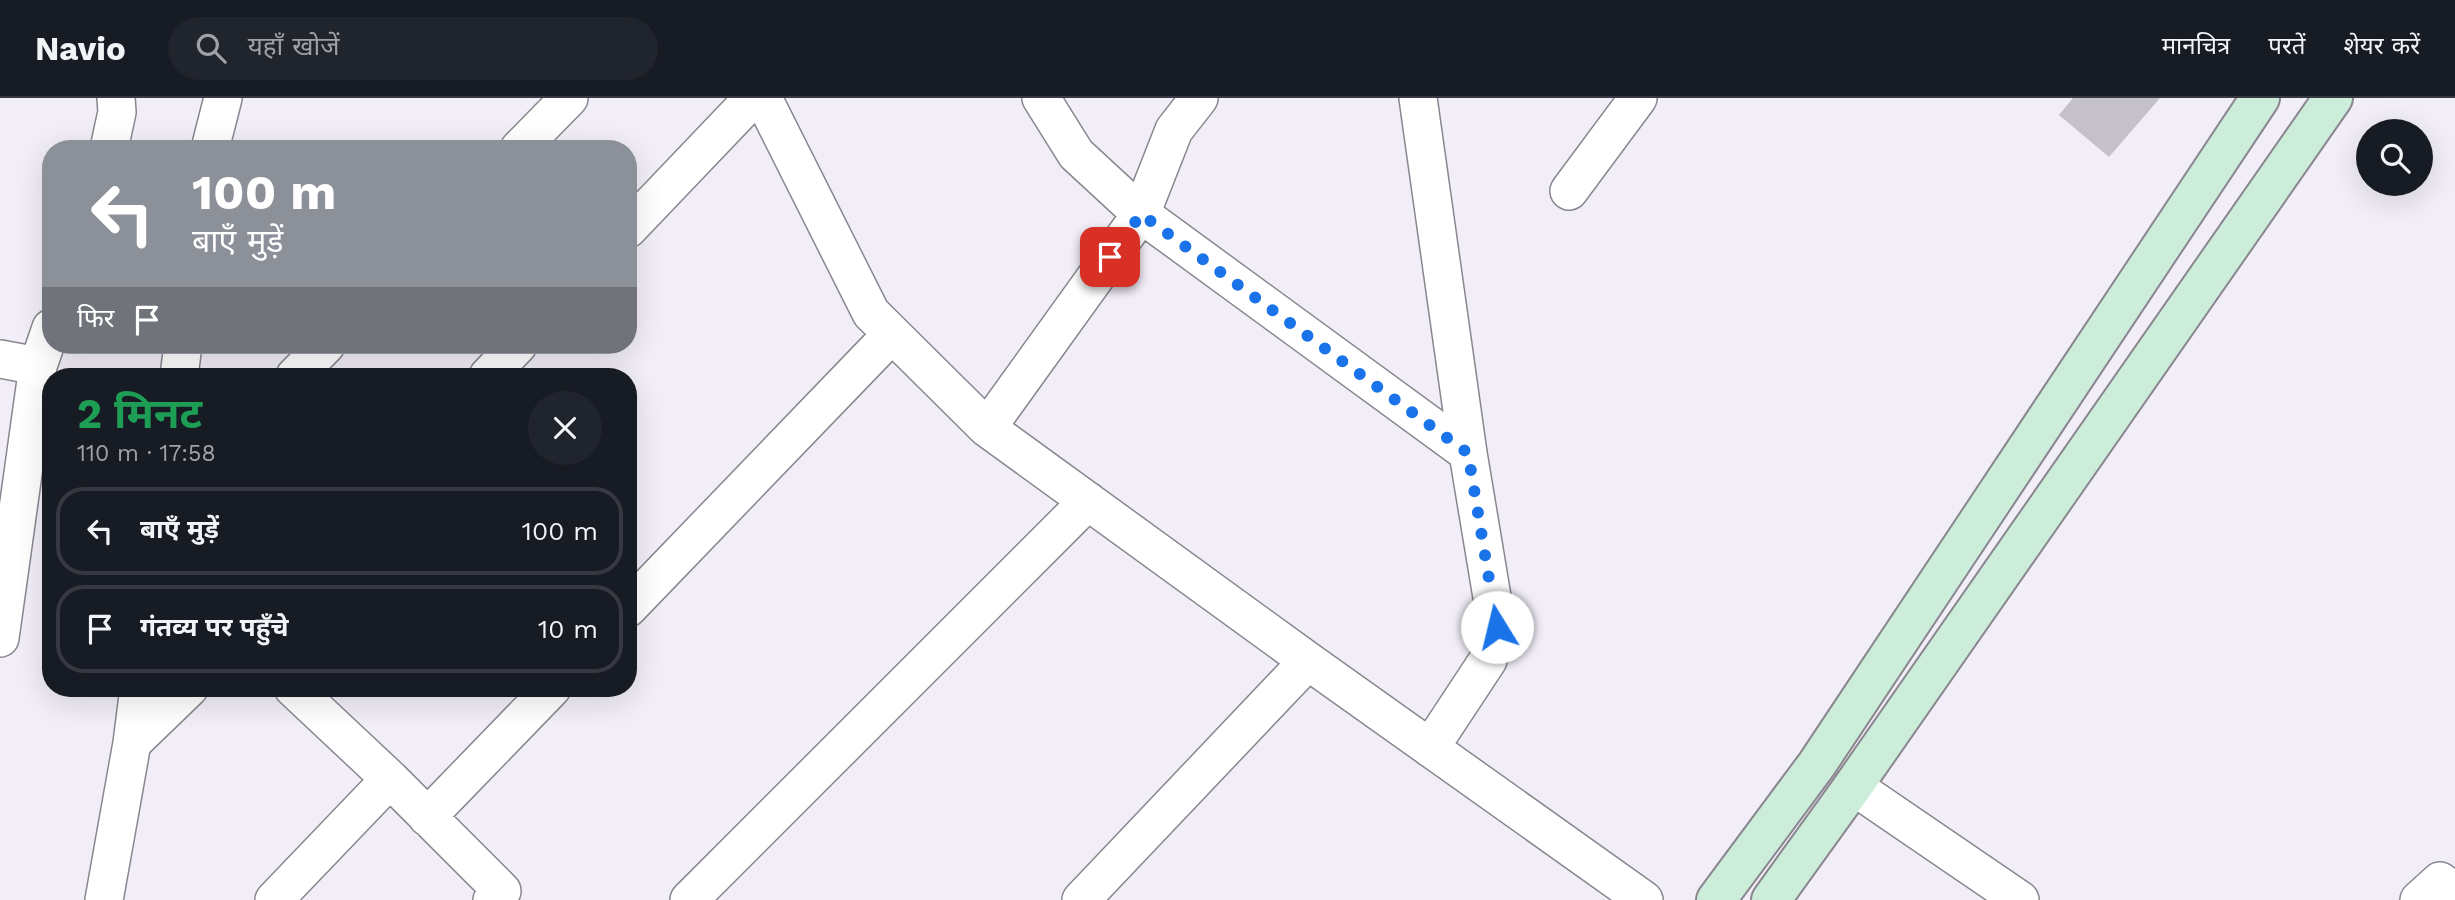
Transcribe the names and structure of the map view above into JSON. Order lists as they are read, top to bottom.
{
  "page": {
    "header": "Navio",
    "search": "यहाँ खोजें",
    "nav": ["मानचित्र", "परतें", "शेयर करें"],
    "turn": ["100 m", "बाएँ मुड़ें"],
    "then": "फिर",
    "heading": ["2 मिनट", "110 m · 17:58"],
    "list": [
      {
        "name": "बाएँ मुड़ें",
        "value": "100 m"
      },
      {
        "name": "गंतव्य पर पहुँचे",
        "value": "10 m"
      }
    ]
  }
}
